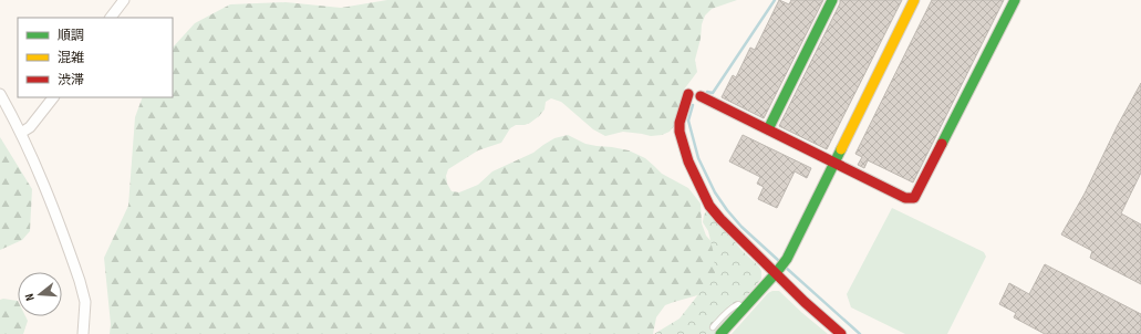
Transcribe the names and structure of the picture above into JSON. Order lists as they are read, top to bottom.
{
  "legend": ["順調", "混雑", "渋滞"],
  "north": "left"
}
